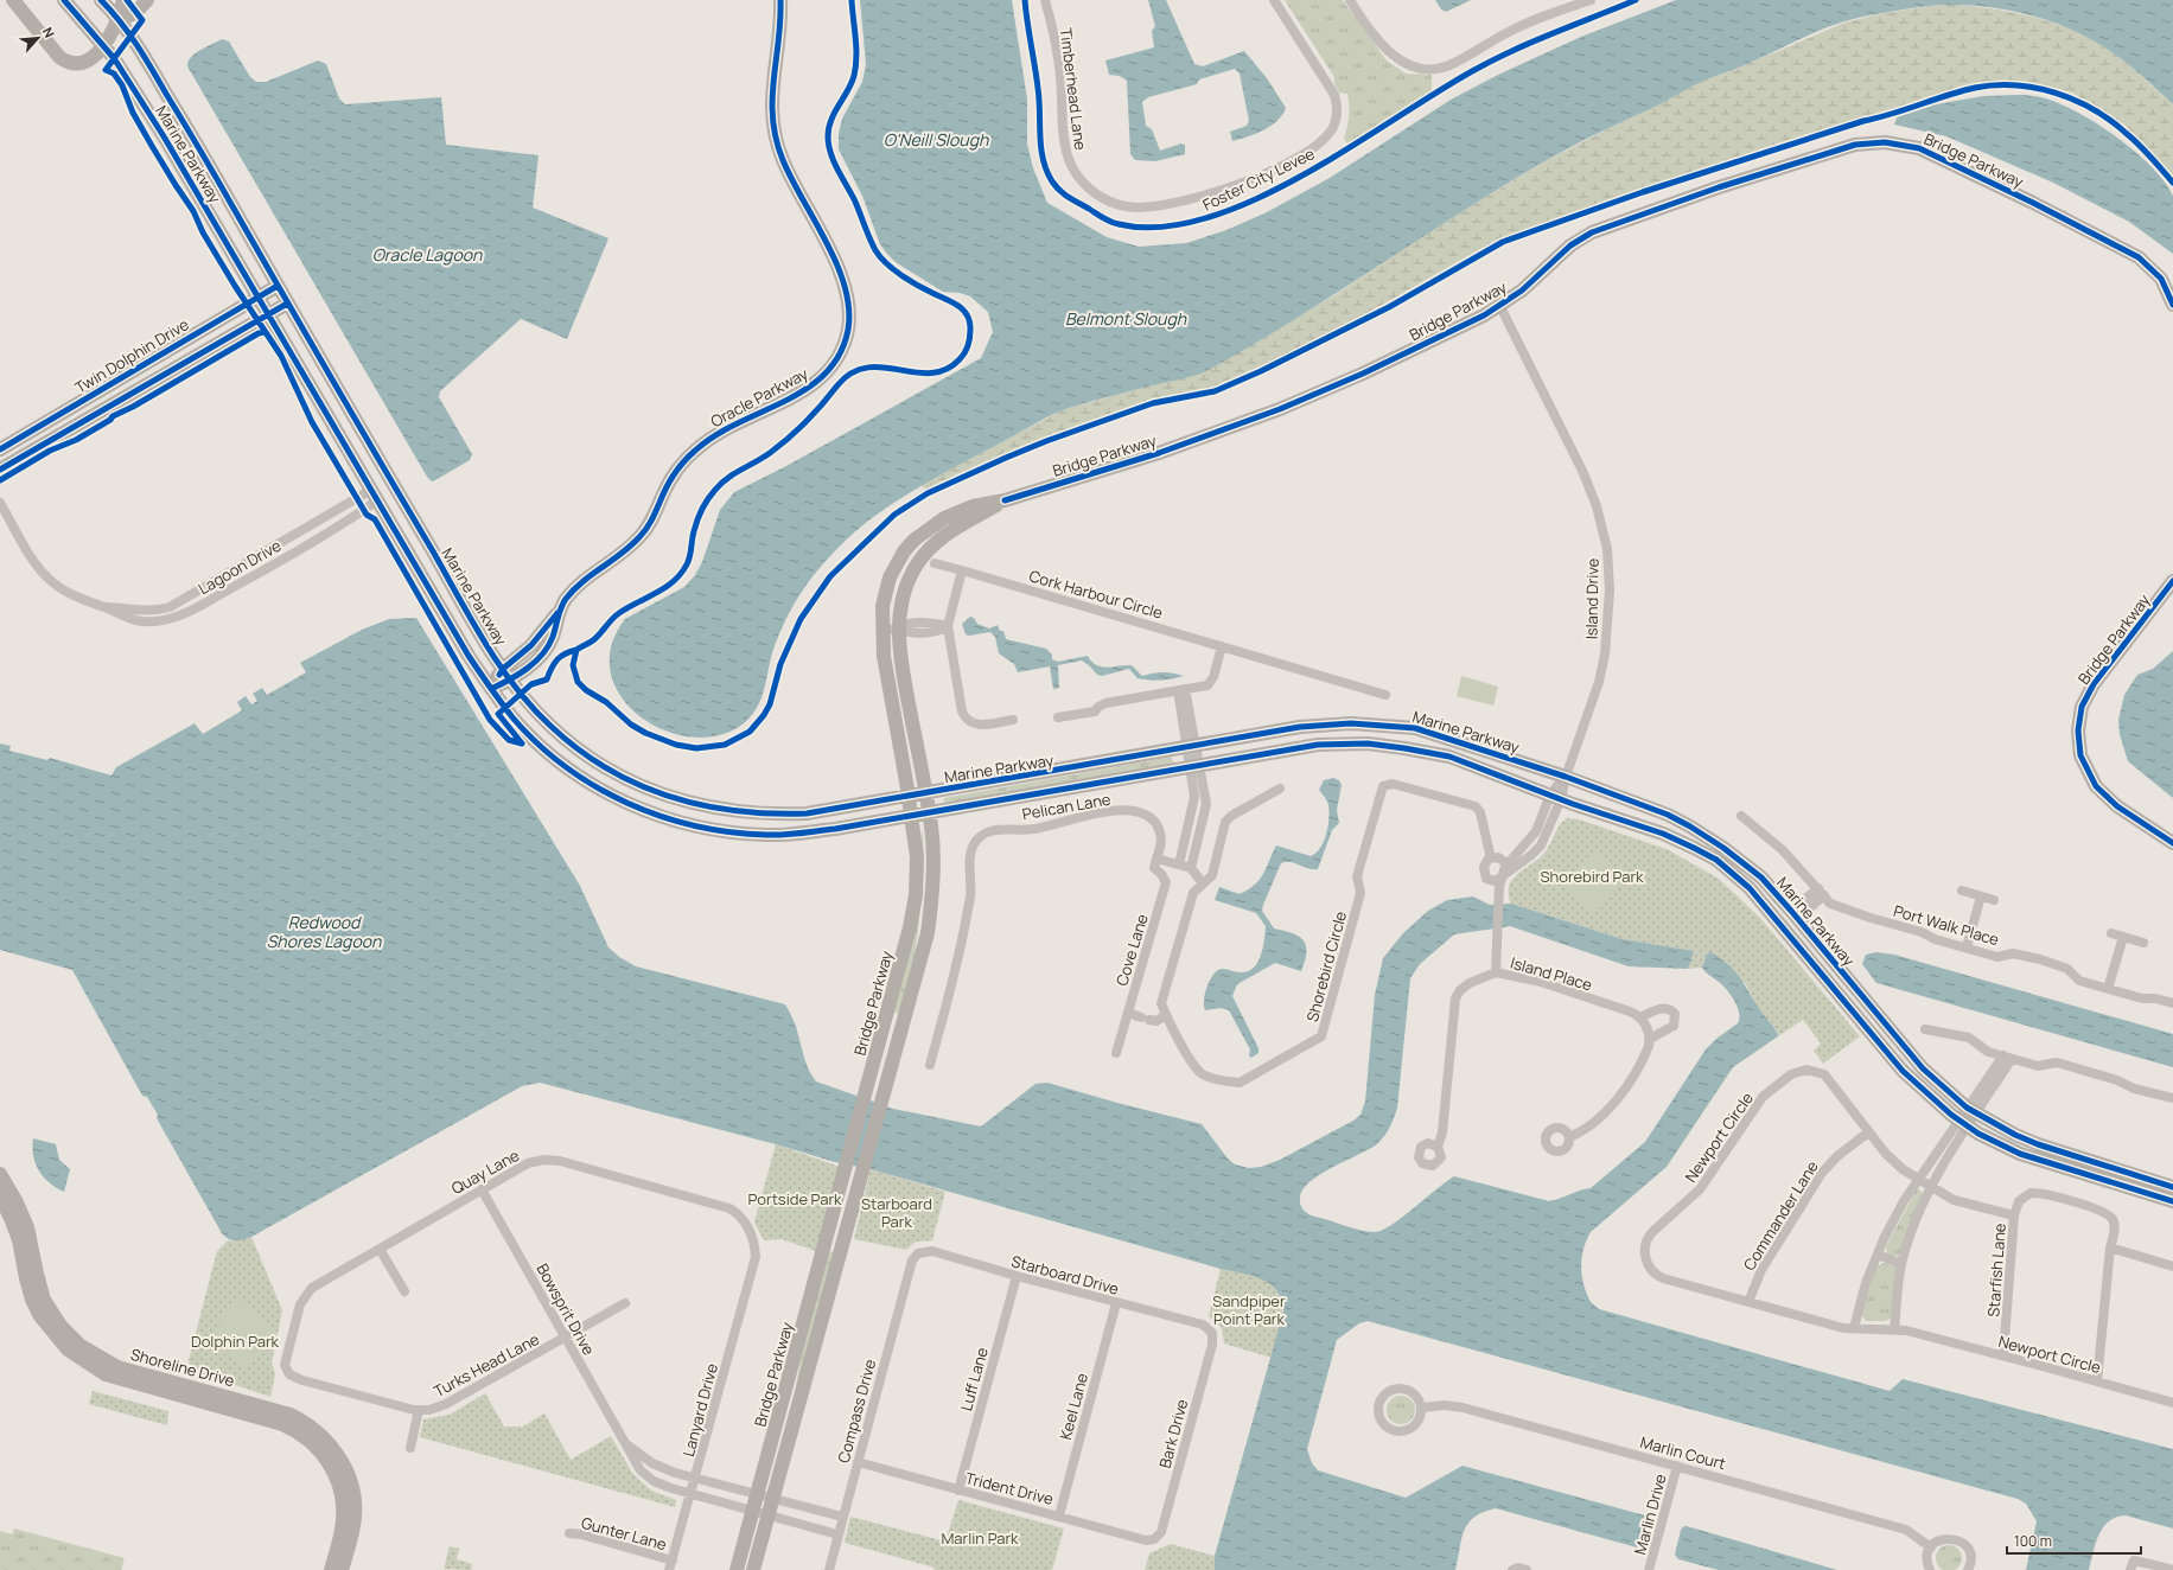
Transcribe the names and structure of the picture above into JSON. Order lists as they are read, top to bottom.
{
  "streets": {
    "street": [
      "Timberhead Lane",
      "Marine Parkway",
      "Bridge Parkway",
      "Twin Dolphin Drive",
      "Oracle Parkway",
      "Lagoon Drive",
      "Cork Harbour Circle",
      "Island Drive",
      "Pelican Lane",
      "Port Walk Place",
      "Cove Lane",
      "Shorebird Circle",
      "Island Place",
      "Newport Circle",
      "Quay Lane",
      "Commander Lane",
      "Starfish Lane",
      "Starboard Drive",
      "Bowsprit Drive",
      "Turks Head Lane",
      "Shoreline Drive",
      "Luff Lane",
      "Keel Lane",
      "Lanyard Drive",
      "Compass Drive",
      "Bark Drive",
      "Marlin Court",
      "Trident Drive",
      "Marlin Drive",
      "Gunter Lane"
    ],
    "cycle path": ["Foster City Levee"]
  },
  "crossings": [
    ["Marine Parkway", "Bridge Parkway"],
    ["Marine Parkway", "Twin Dolphin Drive"],
    ["Marine Parkway", "Oracle Parkway"],
    ["Marine Parkway", "Lagoon Drive"],
    ["Marine Parkway", "Island Drive"],
    ["Bridge Parkway", "Island Drive"],
    ["Bridge Parkway", "Bowsprit Drive"],
    ["Pelican Lane", "Cove Lane"],
    ["Newport Circle", "Commander Lane"],
    ["Newport Circle", "Starfish Lane"],
    ["Quay Lane", "Bowsprit Drive"],
    ["Quay Lane", "Turks Head Lane"],
    ["Quay Lane", "Lanyard Drive"],
    ["Starboard Drive", "Luff Lane"],
    ["Starboard Drive", "Keel Lane"],
    ["Starboard Drive", "Compass Drive"],
    ["Starboard Drive", "Bark Drive"],
    ["Bowsprit Drive", "Turks Head Lane"],
    ["Bowsprit Drive", "Lanyard Drive"],
    ["Bowsprit Drive", "Compass Drive"],
    ["Luff Lane", "Trident Drive"],
    ["Keel Lane", "Trident Drive"],
    ["Lanyard Drive", "Gunter Lane"],
    ["Compass Drive", "Trident Drive"],
    ["Bark Drive", "Trident Drive"],
    ["Marlin Court", "Marlin Drive"]
  ],
  "water": [
    "O'Neill Slough",
    "Oracle Lagoon",
    "Belmont Slough",
    "Redwood Shores Lagoon"
  ],
  "parks": [
    "Shorebird Park",
    "Portside Park",
    "Starboard Park",
    "Sandpiper Point Park",
    "Dolphin Park",
    "Marlin Park"
  ],
  "scale_bar": "100 m",
  "north": "top right"
}
